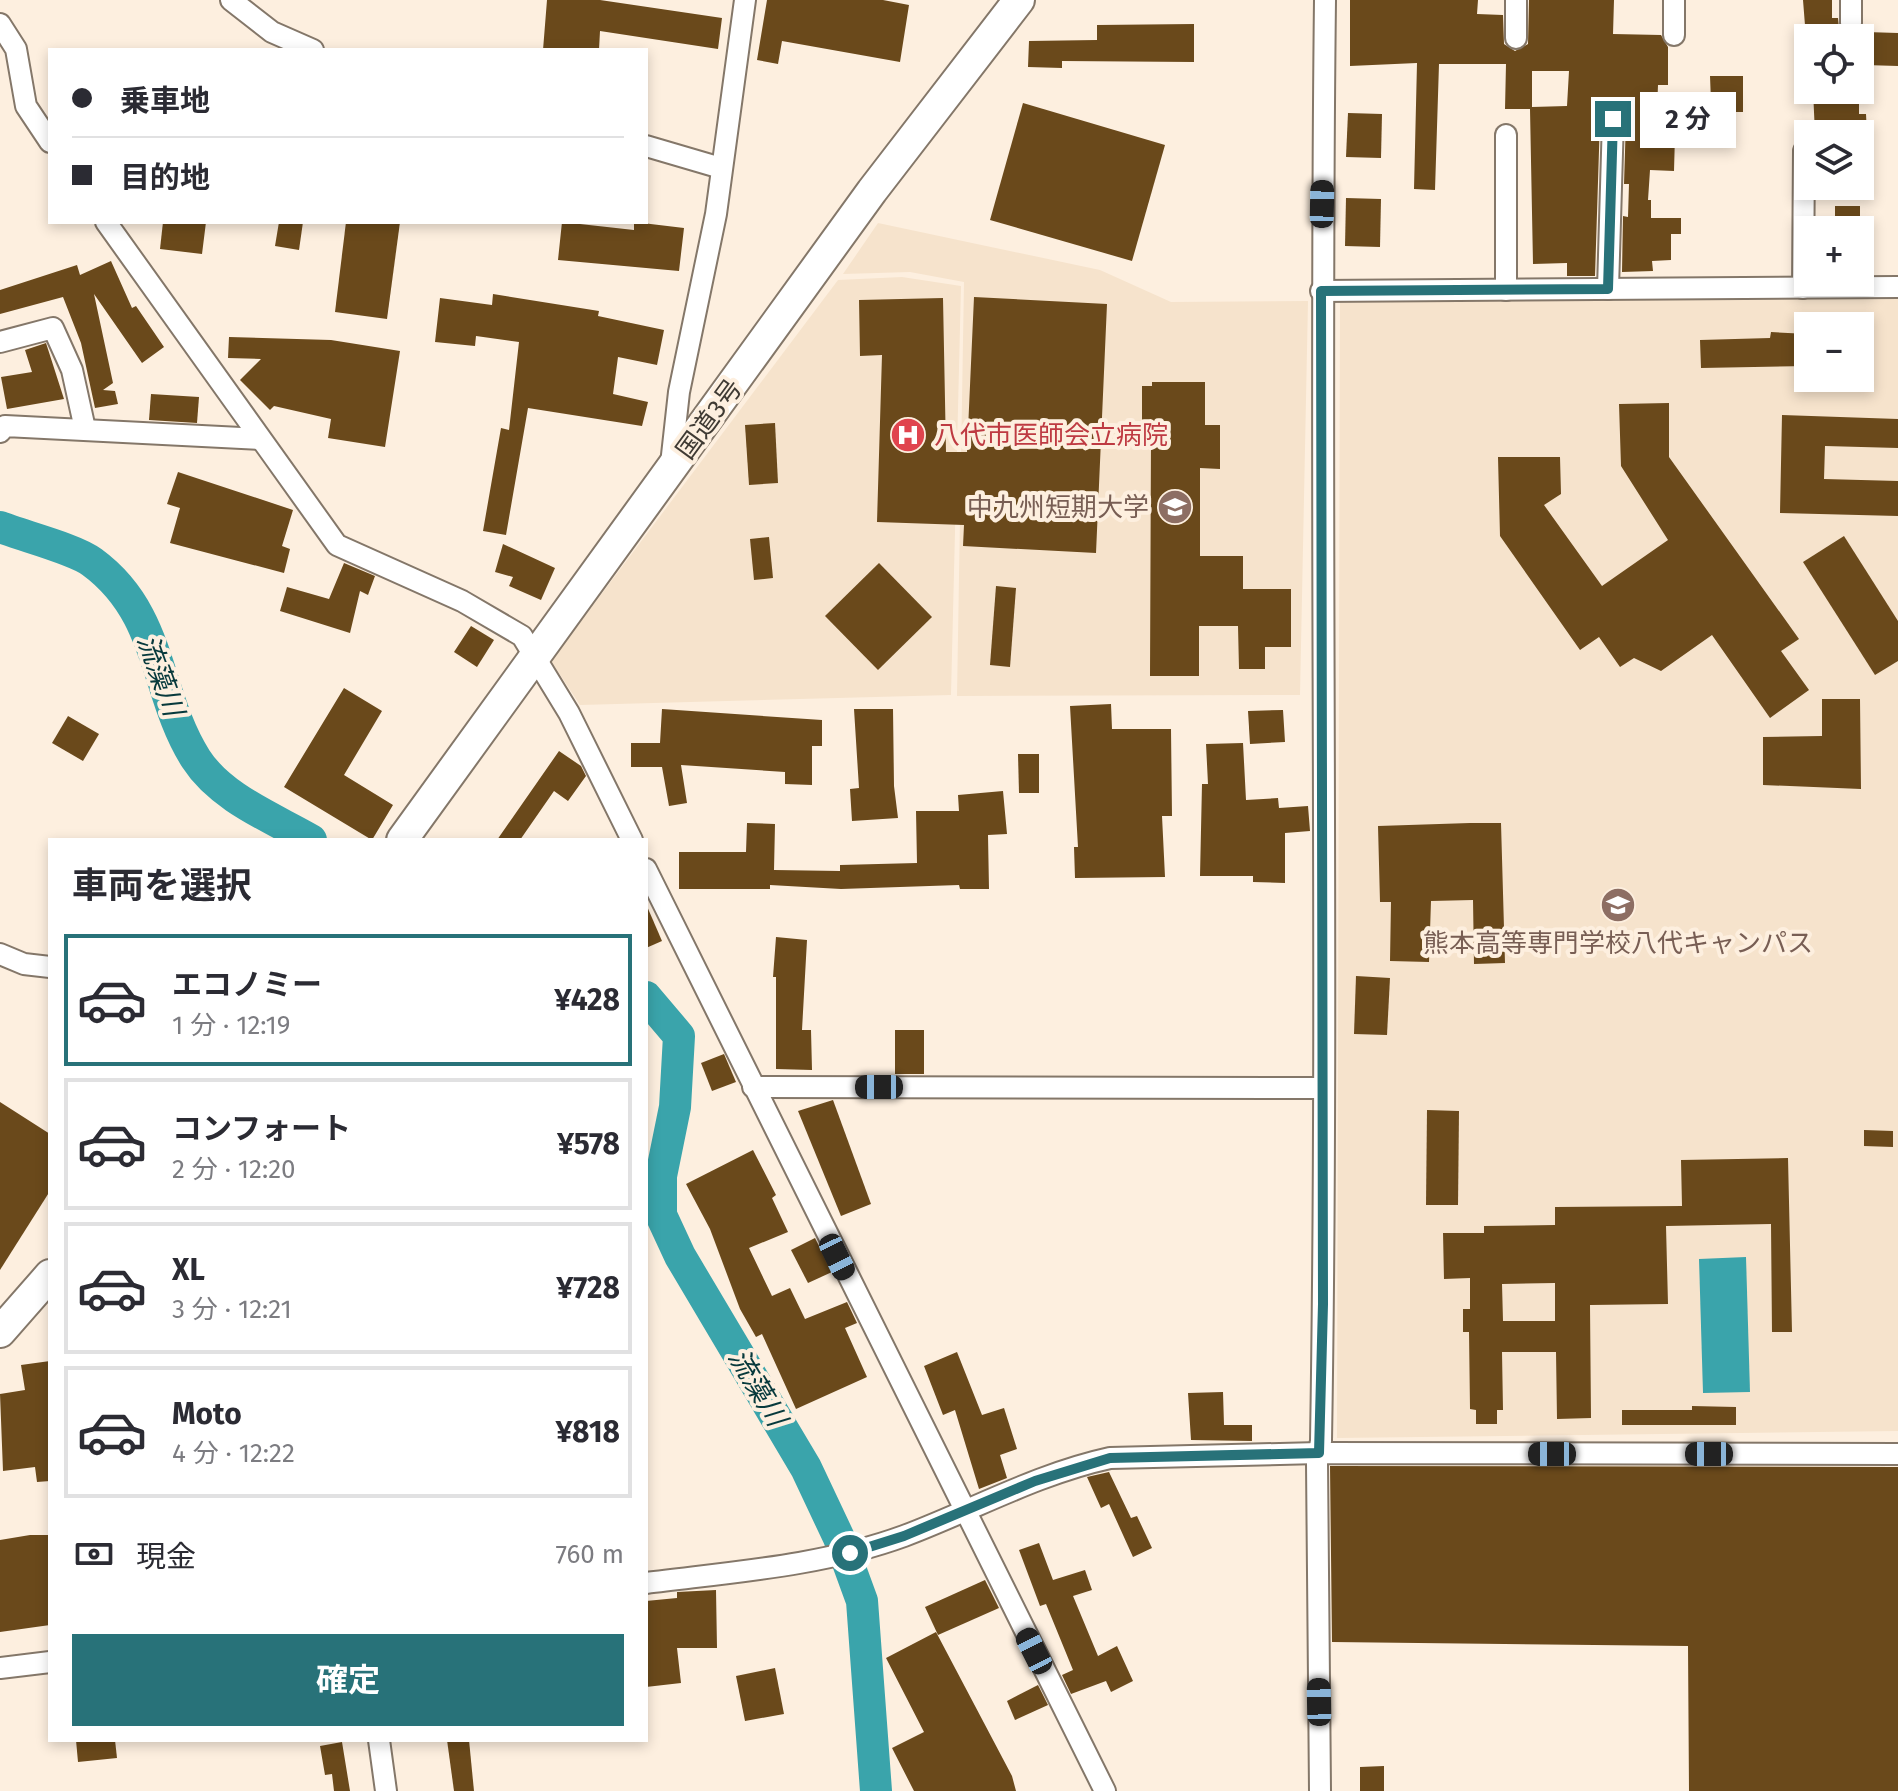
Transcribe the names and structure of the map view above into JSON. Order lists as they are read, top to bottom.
{
  "streets": {
    "highway": ["国道3号"]
  },
  "water": ["流藻川"],
  "places": {
    "hospital": ["八代市医師会立病院"],
    "school or university": ["中九州短期大学", "熊本高等専門学校八代キャンパス"]
  },
  "page": {
    "map_buttons": ["+", "−"],
    "banner": ["乗車地", "目的地"],
    "bubble": "2 分",
    "heading": "車両を選択",
    "list": [
      {
        "name": "エコノミー",
        "note": "1 分 · 12:19",
        "value": "¥428"
      },
      {
        "name": "コンフォート",
        "note": "2 分 · 12:20",
        "value": "¥578"
      },
      {
        "name": "XL",
        "note": "3 分 · 12:21",
        "value": "¥728"
      },
      {
        "name": "Moto",
        "note": "4 分 · 12:22",
        "value": "¥818"
      }
    ],
    "pay": ["現金", "760 m"],
    "buttons": "確定"
  }
}
